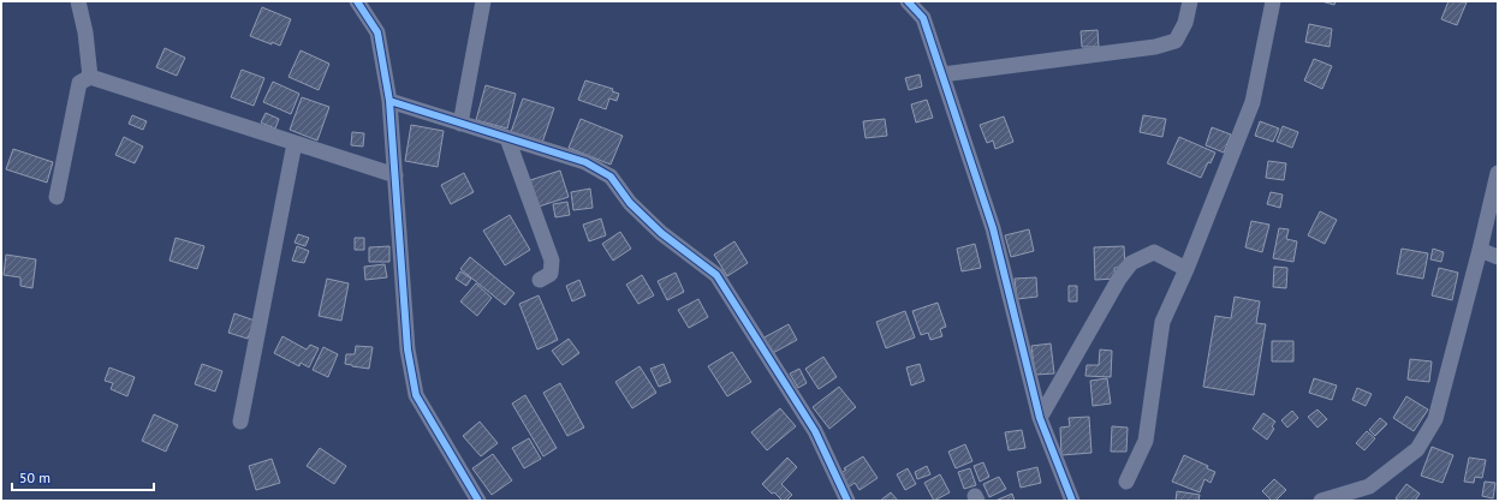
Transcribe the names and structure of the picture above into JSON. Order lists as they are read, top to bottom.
{
  "scale_bar": "50 m"
}
